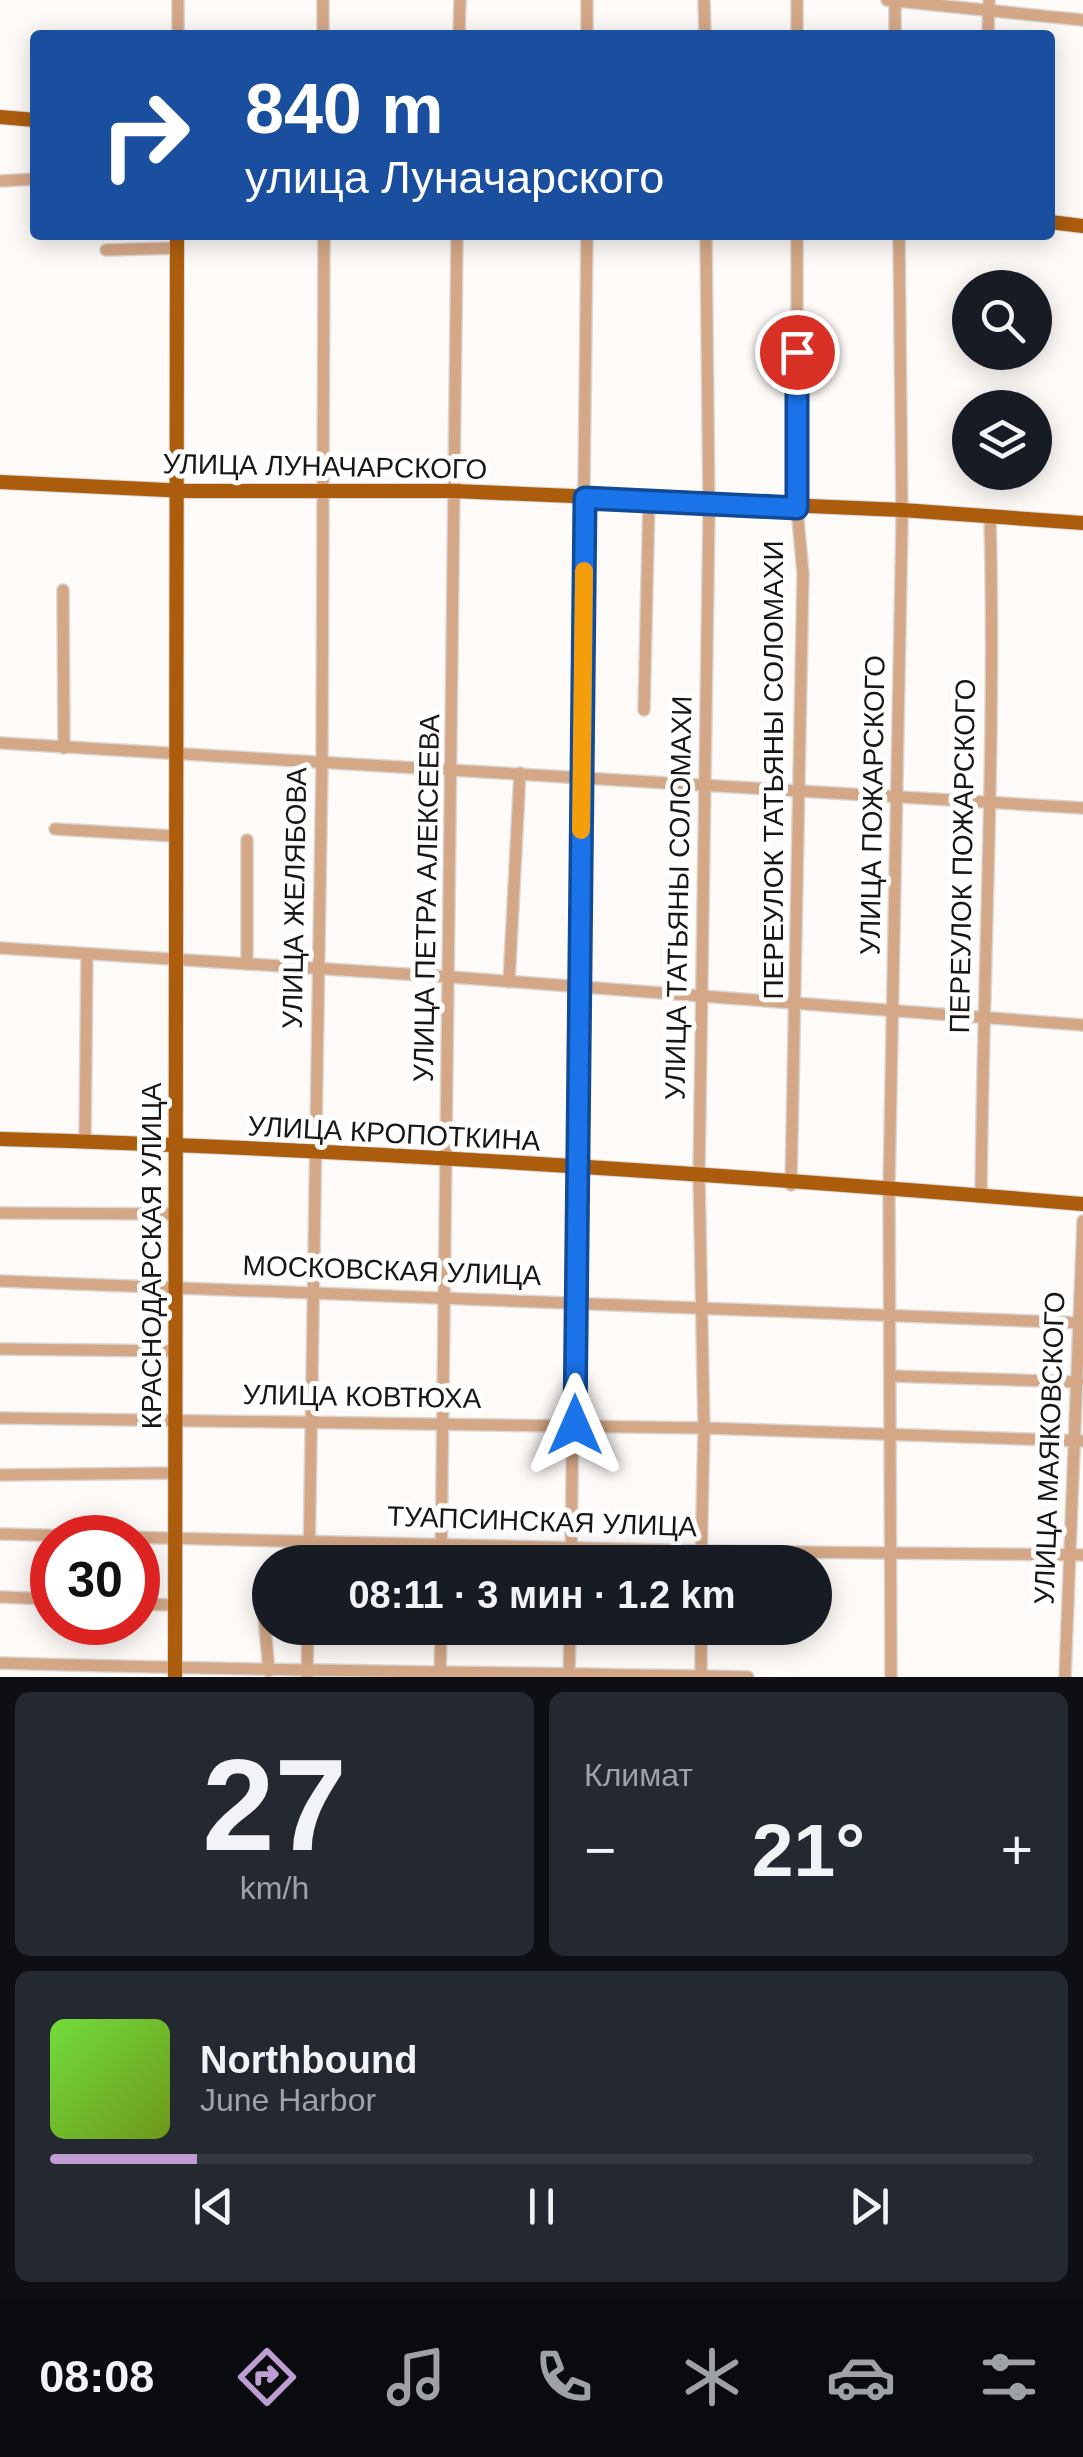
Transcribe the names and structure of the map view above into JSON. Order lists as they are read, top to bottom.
{
  "streets": {
    "main road": ["УЛИЦА ЛУНАЧАРСКОГО", "УЛИЦА КРОПОТКИНА", "КРАСНОДАРСКАЯ УЛИЦА"],
    "street": [
      "ПЕРЕУЛОК ТАТЬЯНЫ СОЛОМАХИ",
      "УЛИЦА ПОЖАРСКОГО",
      "ПЕРЕУЛОК ПОЖАРСКОГО",
      "УЛИЦА ЖЕЛЯБОВА",
      "УЛИЦА ПЕТРА АЛЕКСЕЕВА",
      "УЛИЦА ТАТЬЯНЫ СОЛОМАХИ",
      "МОСКОВСКАЯ УЛИЦА",
      "УЛИЦА КОВТЮХА",
      "УЛИЦА МАЯКОВСКОГО",
      "ТУАПСИНСКАЯ УЛИЦА"
    ]
  },
  "crossings": [
    ["УЛИЦА ЛУНАЧАРСКОГО", "ПЕРЕУЛОК ТАТЬЯНЫ СОЛОМАХИ"],
    ["УЛИЦА ЛУНАЧАРСКОГО", "УЛИЦА ПОЖАРСКОГО"],
    ["УЛИЦА ЛУНАЧАРСКОГО", "ПЕРЕУЛОК ПОЖАРСКОГО"],
    ["УЛИЦА ЛУНАЧАРСКОГО", "УЛИЦА ЖЕЛЯБОВА"],
    ["УЛИЦА ЛУНАЧАРСКОГО", "УЛИЦА ПЕТРА АЛЕКСЕЕВА"],
    ["УЛИЦА ЛУНАЧАРСКОГО", "УЛИЦА ТАТЬЯНЫ СОЛОМАХИ"],
    ["УЛИЦА ЛУНАЧАРСКОГО", "КРАСНОДАРСКАЯ УЛИЦА"],
    ["ПЕРЕУЛОК ТАТЬЯНЫ СОЛОМАХИ", "УЛИЦА КРОПОТКИНА"],
    ["УЛИЦА ПОЖАРСКОГО", "УЛИЦА КРОПОТКИНА"],
    ["УЛИЦА ПОЖАРСКОГО", "МОСКОВСКАЯ УЛИЦА"],
    ["УЛИЦА ПОЖАРСКОГО", "УЛИЦА КОВТЮХА"],
    ["УЛИЦА ПОЖАРСКОГО", "ТУАПСИНСКАЯ УЛИЦА"],
    ["ПЕРЕУЛОК ПОЖАРСКОГО", "УЛИЦА КРОПОТКИНА"],
    ["УЛИЦА ЖЕЛЯБОВА", "УЛИЦА КРОПОТКИНА"],
    ["УЛИЦА ЖЕЛЯБОВА", "МОСКОВСКАЯ УЛИЦА"],
    ["УЛИЦА ЖЕЛЯБОВА", "УЛИЦА КОВТЮХА"],
    ["УЛИЦА ЖЕЛЯБОВА", "ТУАПСИНСКАЯ УЛИЦА"],
    ["УЛИЦА ПЕТРА АЛЕКСЕЕВА", "УЛИЦА КРОПОТКИНА"],
    ["УЛИЦА ПЕТРА АЛЕКСЕЕВА", "МОСКОВСКАЯ УЛИЦА"],
    ["УЛИЦА ПЕТРА АЛЕКСЕЕВА", "УЛИЦА КОВТЮХА"],
    ["УЛИЦА ПЕТРА АЛЕКСЕЕВА", "ТУАПСИНСКАЯ УЛИЦА"],
    ["УЛИЦА ТАТЬЯНЫ СОЛОМАХИ", "УЛИЦА КРОПОТКИНА"],
    ["УЛИЦА ТАТЬЯНЫ СОЛОМАХИ", "МОСКОВСКАЯ УЛИЦА"],
    ["УЛИЦА ТАТЬЯНЫ СОЛОМАХИ", "УЛИЦА КОВТЮХА"],
    ["УЛИЦА КРОПОТКИНА", "КРАСНОДАРСКАЯ УЛИЦА"],
    ["КРАСНОДАРСКАЯ УЛИЦА", "МОСКОВСКАЯ УЛИЦА"],
    ["КРАСНОДАРСКАЯ УЛИЦА", "УЛИЦА КОВТЮХА"],
    ["КРАСНОДАРСКАЯ УЛИЦА", "ТУАПСИНСКАЯ УЛИЦА"],
    ["МОСКОВСКАЯ УЛИЦА", "УЛИЦА МАЯКОВСКОГО"],
    ["УЛИЦА КОВТЮХА", "УЛИЦА МАЯКОВСКОГО"],
    ["УЛИЦА МАЯКОВСКОГО", "ТУАПСИНСКАЯ УЛИЦА"]
  ],
  "page": {
    "turn": ["840 m", "улица Луначарского"],
    "limit": "30",
    "trip": "08:11 · 3 мин · 1.2 km",
    "tile": [
      ["27", "km/h"],
      "Климат"
    ],
    "heat": ["−", "21°", "+"],
    "song": ["Northbound", "June Harbor"],
    "tabs": "08:08"
  }
}
